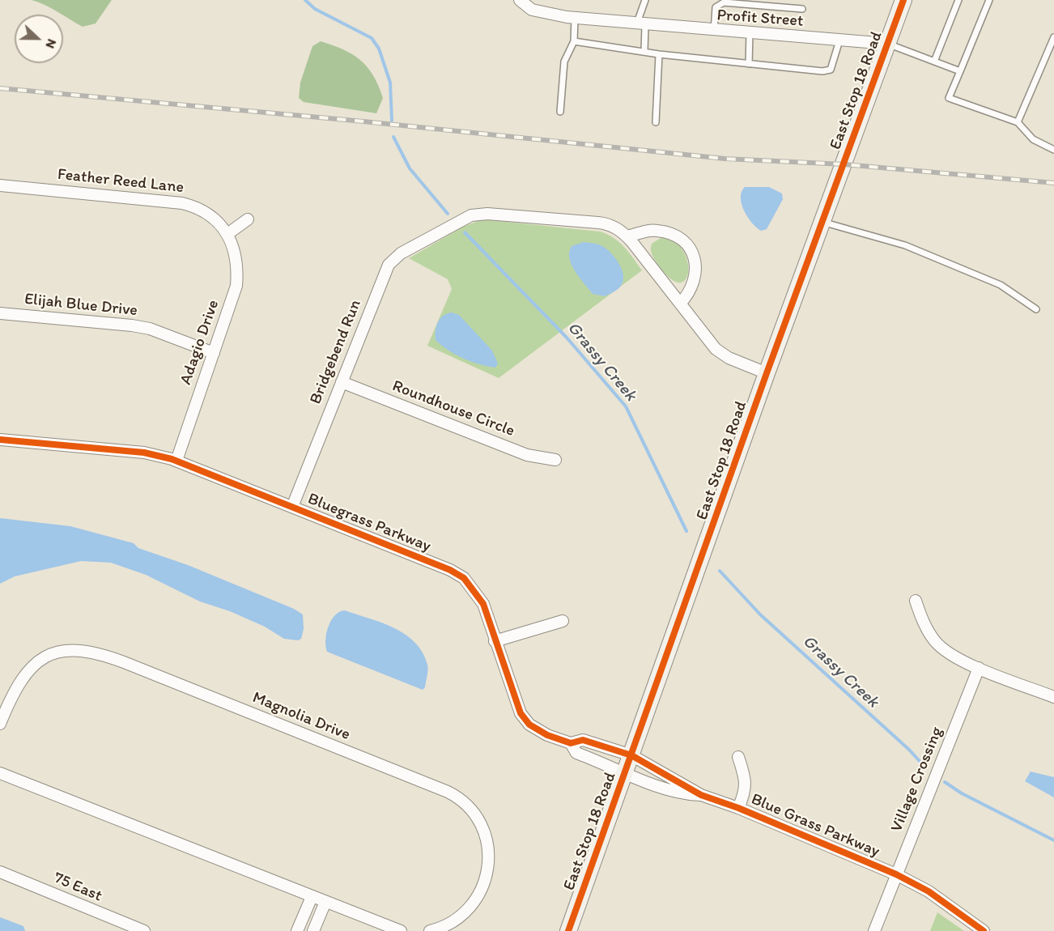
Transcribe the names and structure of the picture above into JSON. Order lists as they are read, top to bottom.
{
  "streets": {
    "street": [
      "Profit Street",
      "East Stop 18 Road",
      "Feather Reed Lane",
      "Elijah Blue Drive",
      "Adagio Drive",
      "Bridgebend Run",
      "Roundhouse Circle",
      "Bluegrass Parkway",
      "Magnolia Drive",
      "Village Crossing",
      "Blue Grass Parkway",
      "75 East"
    ]
  },
  "crossings": [
    ["Profit Street", "East Stop 18 Road"],
    ["East Stop 18 Road", "Bluegrass Parkway"],
    ["East Stop 18 Road", "Blue Grass Parkway"],
    ["Feather Reed Lane", "Adagio Drive"],
    ["Elijah Blue Drive", "Adagio Drive"],
    ["Adagio Drive", "Bluegrass Parkway"],
    ["Bridgebend Run", "Roundhouse Circle"],
    ["Bridgebend Run", "Bluegrass Parkway"],
    ["Bluegrass Parkway", "Blue Grass Parkway"],
    ["Village Crossing", "Blue Grass Parkway"]
  ],
  "water": ["Grassy Creek"],
  "north": "right"
}
